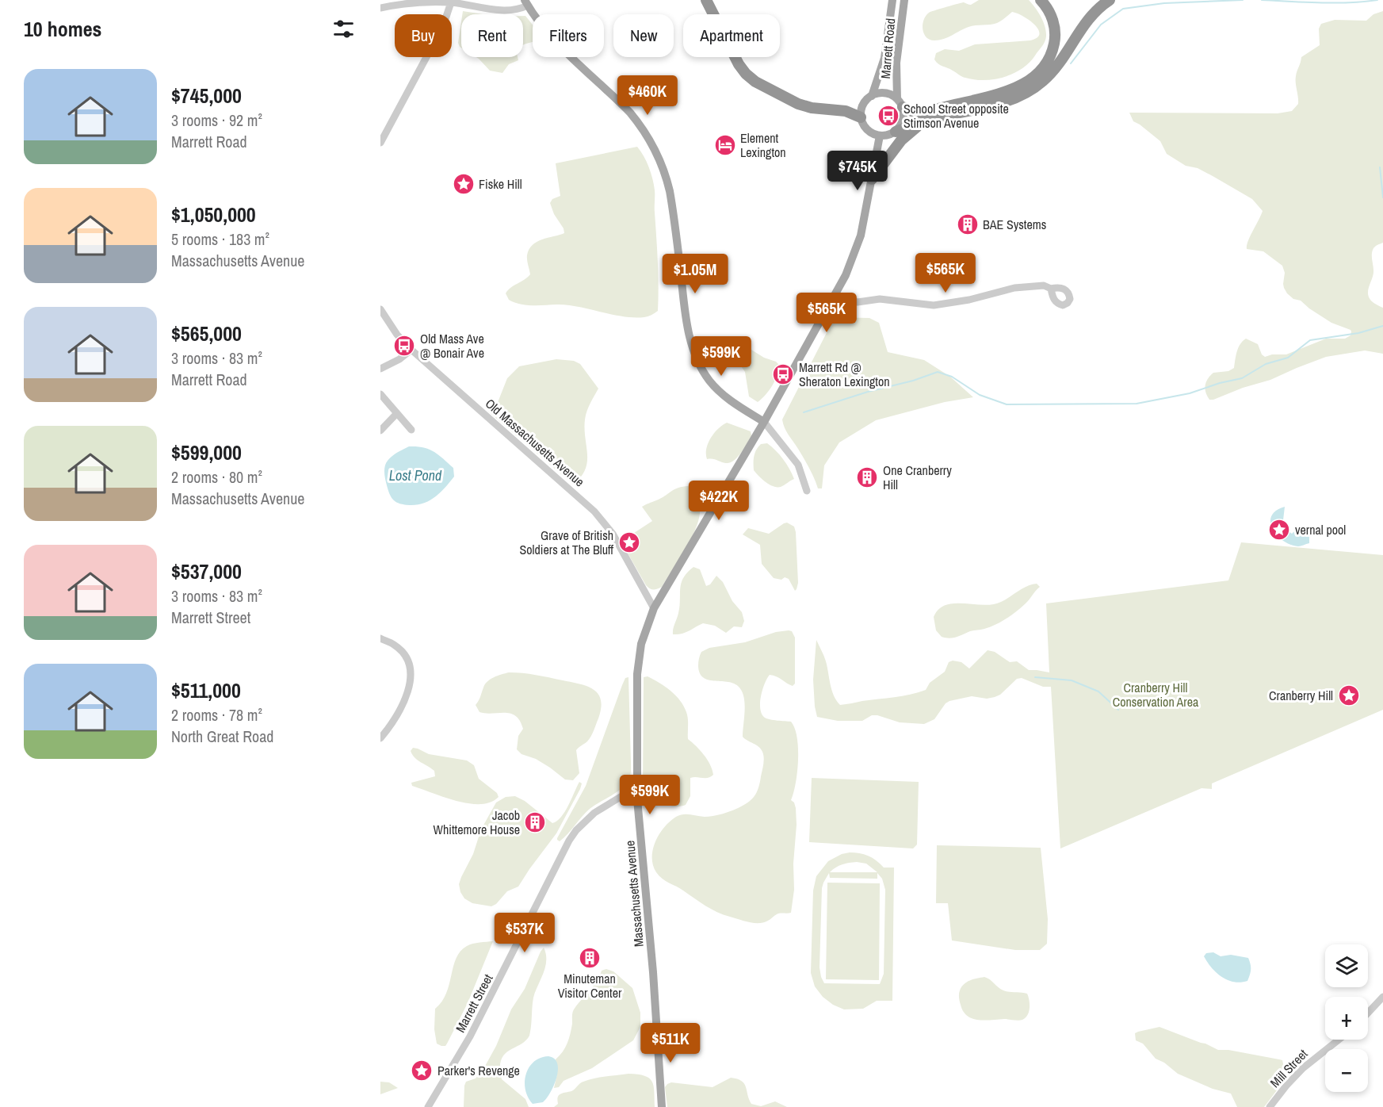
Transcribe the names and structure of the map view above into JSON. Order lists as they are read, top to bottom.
{
  "streets": {
    "main road": ["Marrett Road", "Massachusetts Avenue"],
    "street": ["Old Massachusetts Avenue", "Marrett Street", "Mill Street"]
  },
  "crossings": [
    ["Old Massachusetts Avenue", "Massachusetts Avenue"],
    ["Massachusetts Avenue", "Marrett Street"]
  ],
  "water": ["Lost Pond"],
  "parks": ["Cranberry Hill Conservation Area"],
  "places": {
    "bus stop": ["School Street opposite Stimson Avenue", "Old Mass Ave @ Bonair Ave", "Marrett Rd @ Sheraton Lexington"],
    "hotel": ["Element Lexington"],
    "place": [
      "Fiske Hill",
      "vernal pool",
      "Grave of British Soldiers at The Bluff",
      "Cranberry Hill",
      "Parker's Revenge"
    ],
    "building": [
      "BAE Systems",
      "One Cranberry Hill",
      "Jacob Whittemore House",
      "Minuteman Visitor Center"
    ]
  },
  "page": {
    "heading": "10 homes",
    "chip": [
      "Buy",
      "Rent",
      "Filters",
      "New",
      "Apartment"
    ],
    "list": [
      {
        "name": "$745,000",
        "note": "3 rooms · 92 m² · Marrett Road"
      },
      {
        "name": "$1,050,000",
        "note": "5 rooms · 183 m² · Massachusetts Avenue"
      },
      {
        "name": "$565,000",
        "note": "3 rooms · 83 m² · Marrett Road"
      },
      {
        "name": "$599,000",
        "note": "2 rooms · 80 m² · Massachusetts Avenue"
      },
      {
        "name": "$537,000",
        "note": "3 rooms · 83 m² · Marrett Street"
      },
      {
        "name": "$511,000",
        "note": "2 rooms · 78 m² · North Great Road"
      }
    ],
    "price": [
      "$460K",
      "$745K",
      "$565K",
      "$1.05M",
      "$565K",
      "$599K",
      "$422K",
      "$599K",
      "$537K",
      "$511K"
    ],
    "map_buttons": ["+", "−"]
  }
}
